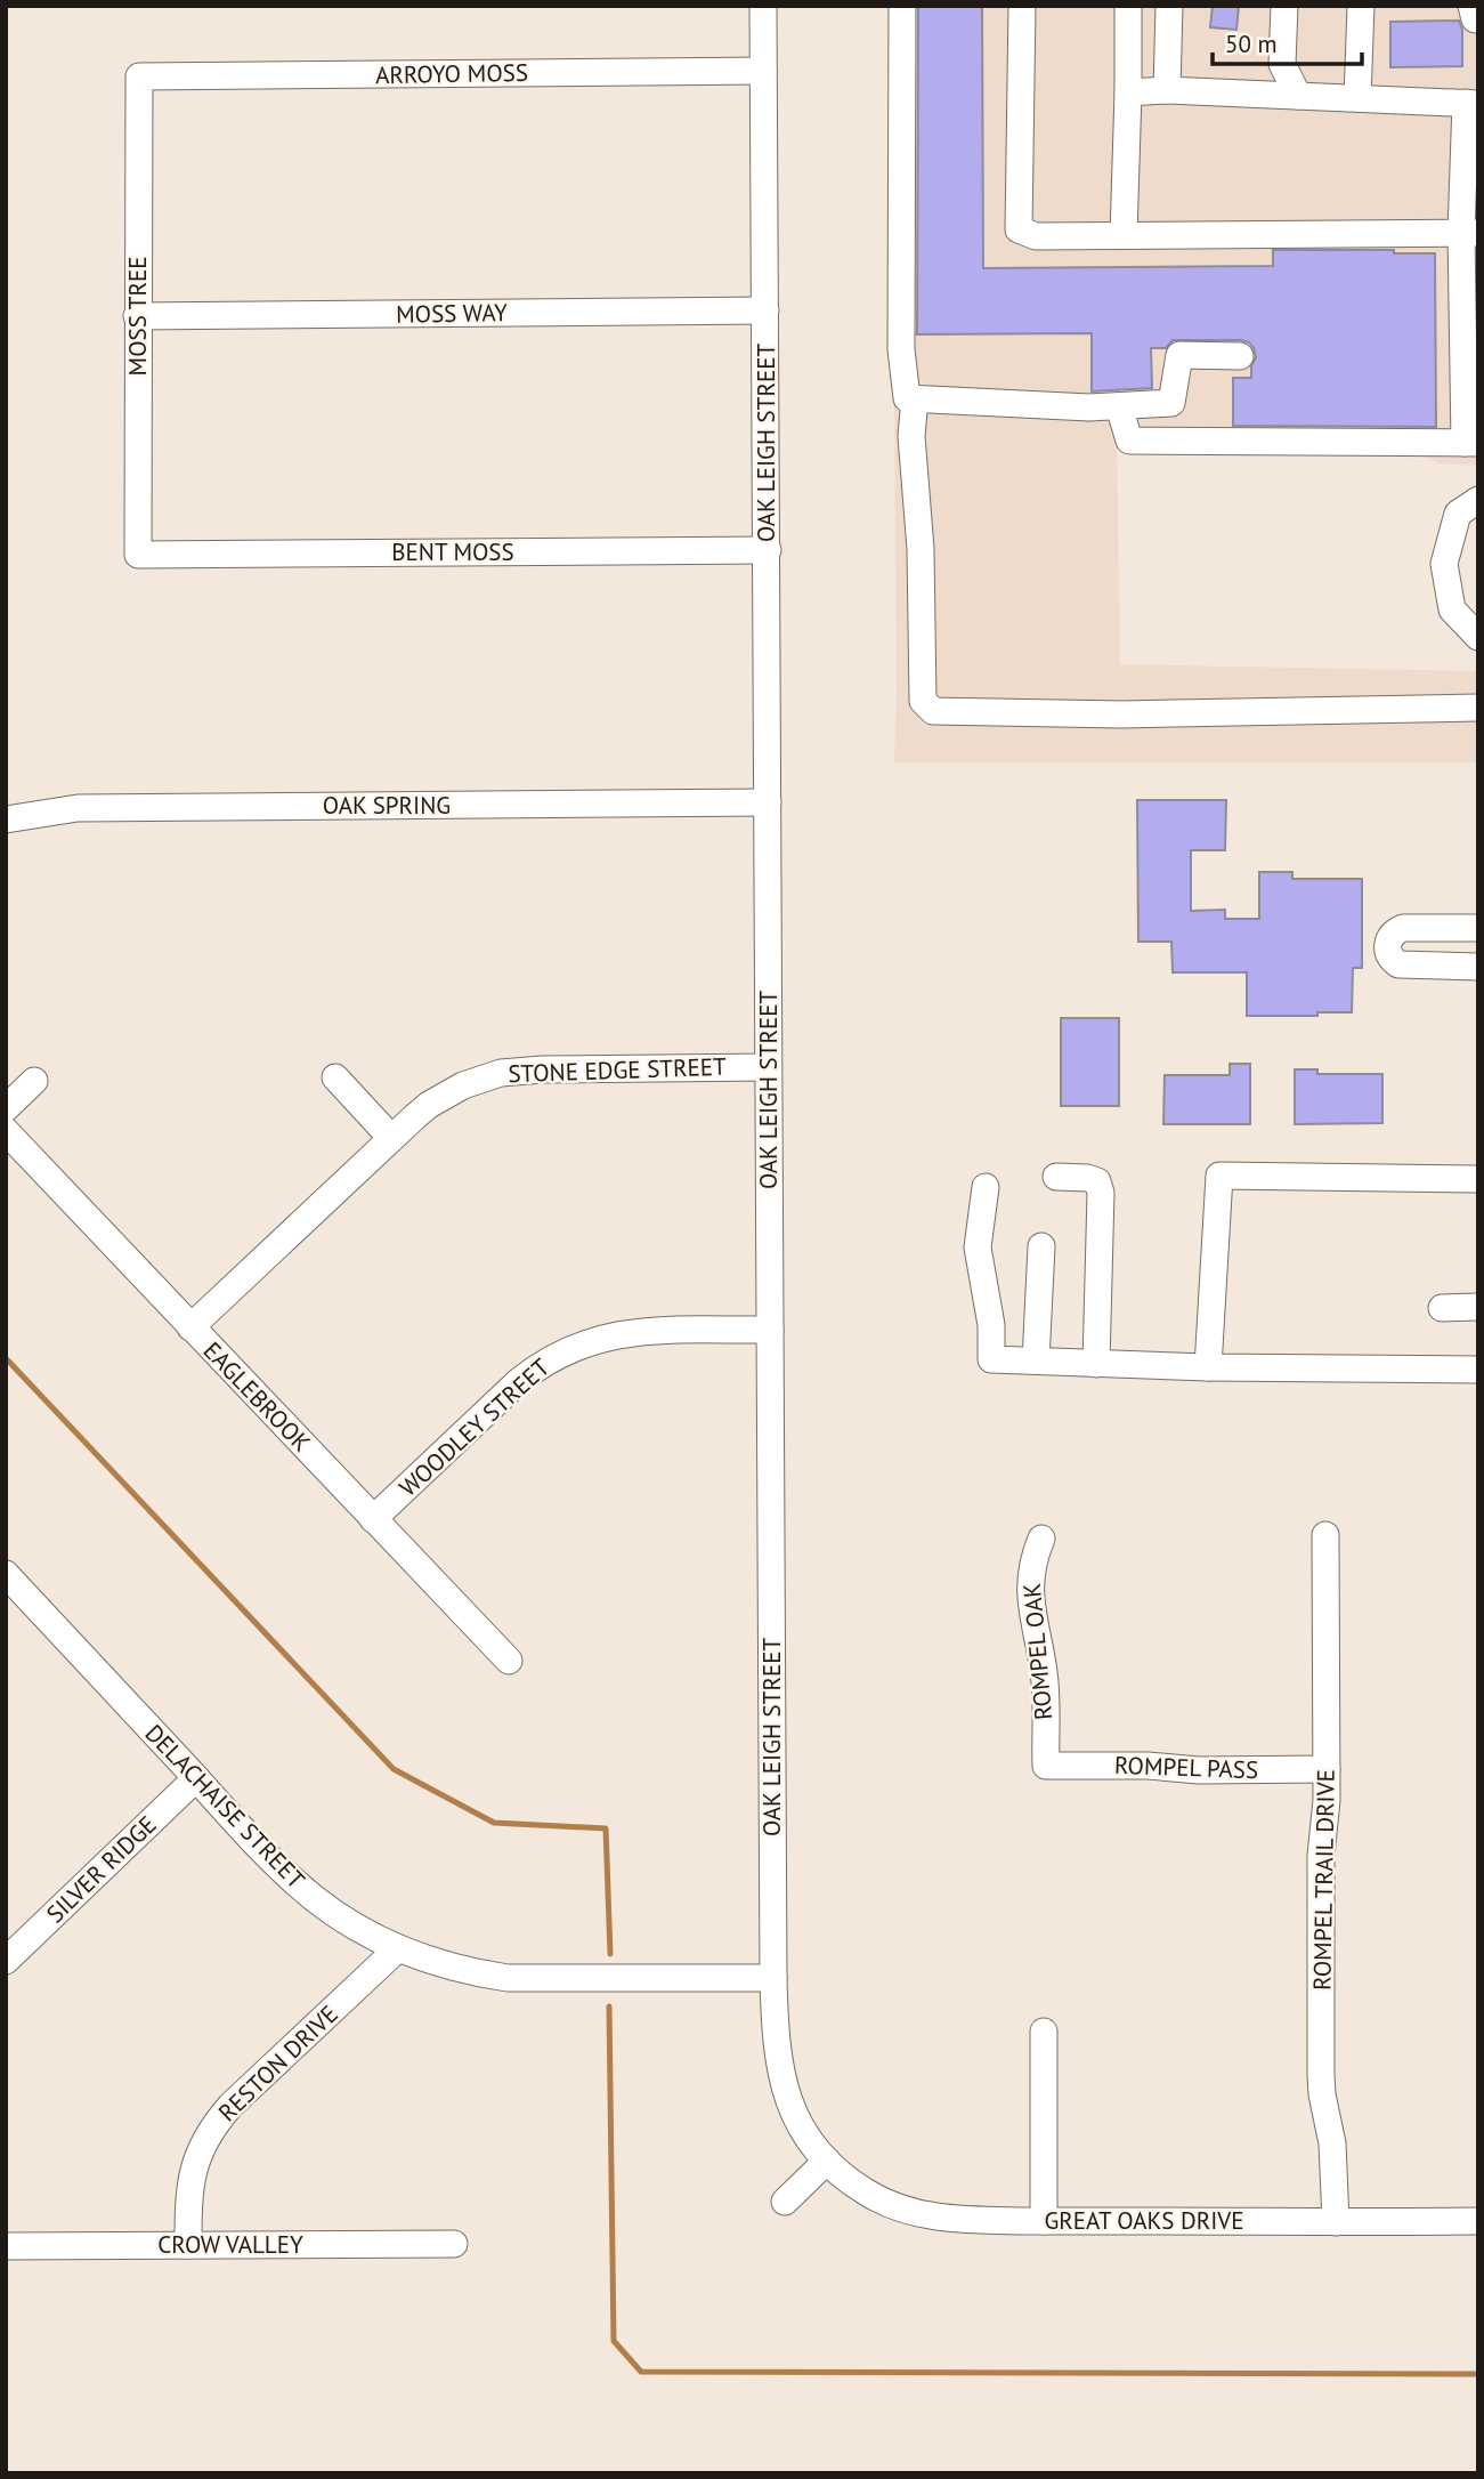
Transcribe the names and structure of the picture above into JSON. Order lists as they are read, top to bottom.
{
  "streets": {
    "street": [
      "ARROYO MOSS",
      "MOSS WAY",
      "MOSS TREE",
      "OAK LEIGH STREET",
      "BENT MOSS",
      "OAK SPRING",
      "STONE EDGE STREET",
      "EAGLEBROOK",
      "WOODLEY STREET",
      "ROMPEL OAK",
      "ROMPEL PASS",
      "DELACHAISE STREET",
      "SILVER RIDGE",
      "ROMPEL TRAIL DRIVE",
      "RESTON DRIVE",
      "GREAT OAKS DRIVE",
      "CROW VALLEY"
    ]
  },
  "crossings": [
    ["ARROYO MOSS", "MOSS TREE"],
    ["ARROYO MOSS", "OAK LEIGH STREET"],
    ["MOSS WAY", "MOSS TREE"],
    ["MOSS WAY", "OAK LEIGH STREET"],
    ["MOSS TREE", "BENT MOSS"],
    ["OAK LEIGH STREET", "BENT MOSS"],
    ["OAK LEIGH STREET", "OAK SPRING"],
    ["OAK LEIGH STREET", "STONE EDGE STREET"],
    ["OAK LEIGH STREET", "WOODLEY STREET"],
    ["OAK LEIGH STREET", "DELACHAISE STREET"],
    ["OAK LEIGH STREET", "GREAT OAKS DRIVE"],
    ["STONE EDGE STREET", "EAGLEBROOK"],
    ["EAGLEBROOK", "WOODLEY STREET"],
    ["ROMPEL OAK", "ROMPEL PASS"],
    ["ROMPEL PASS", "ROMPEL TRAIL DRIVE"],
    ["DELACHAISE STREET", "SILVER RIDGE"],
    ["DELACHAISE STREET", "RESTON DRIVE"],
    ["ROMPEL TRAIL DRIVE", "GREAT OAKS DRIVE"],
    ["RESTON DRIVE", "CROW VALLEY"]
  ],
  "scale_bar": "50 m"
}
